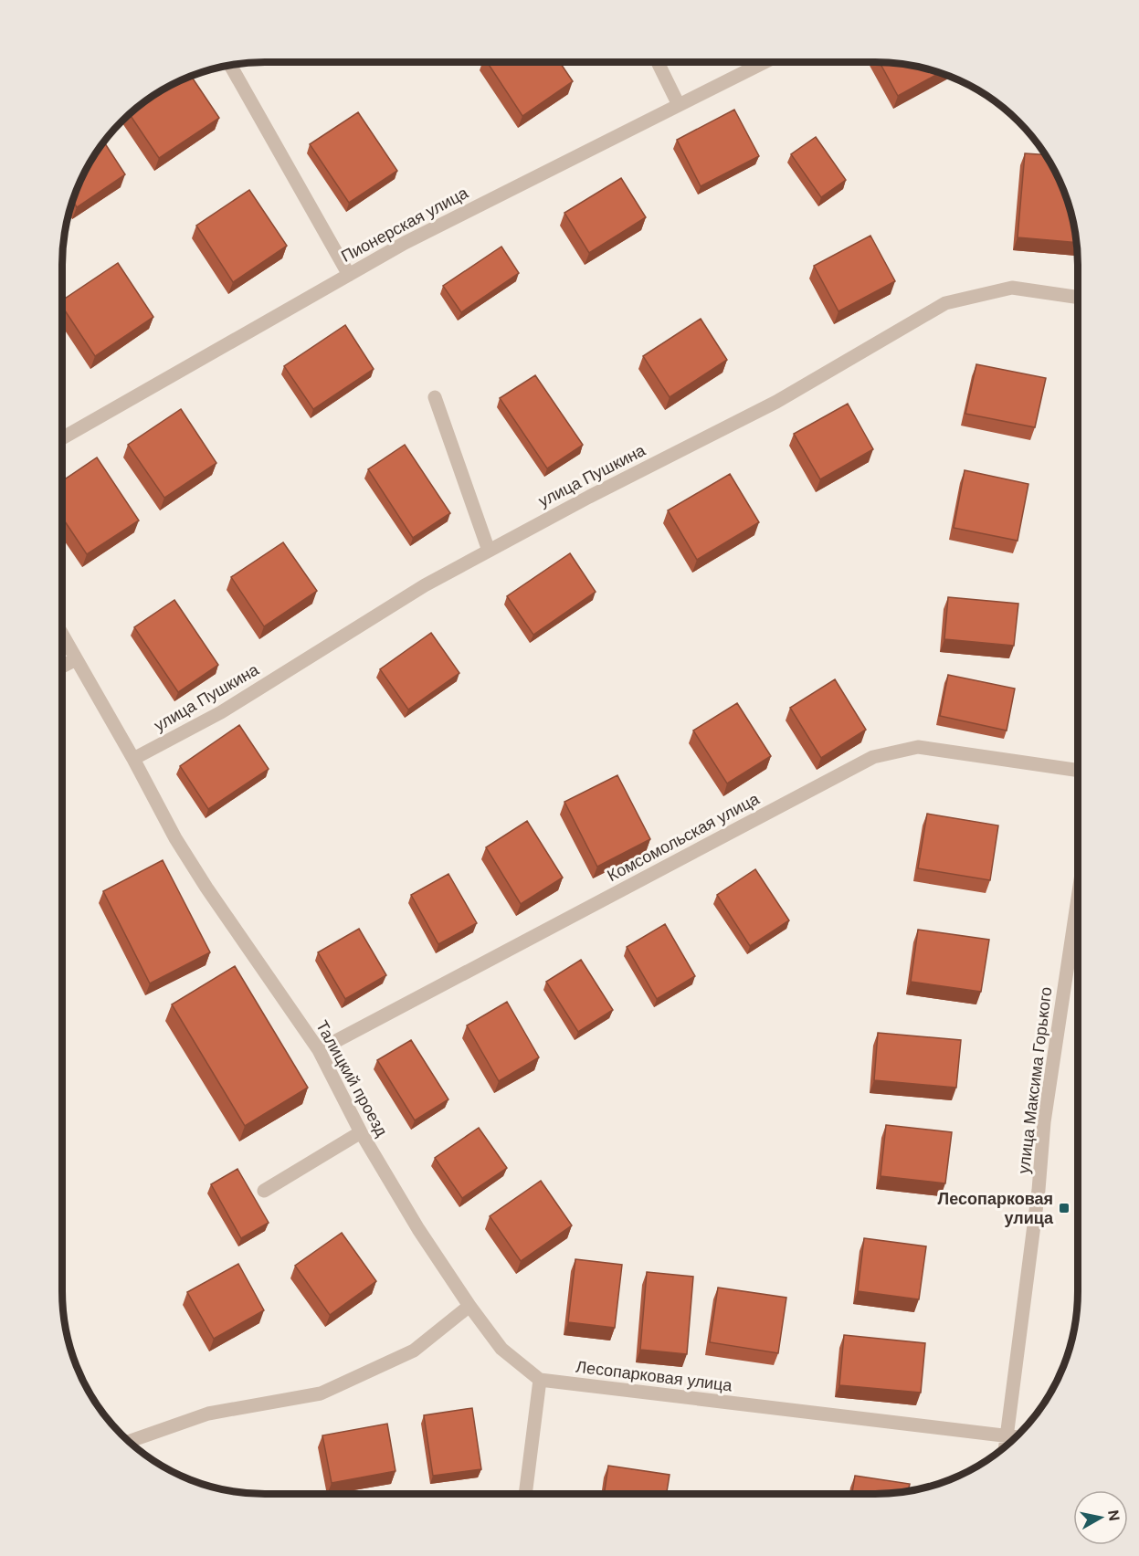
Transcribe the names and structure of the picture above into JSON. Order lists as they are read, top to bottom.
{
  "streets": {
    "street": [
      "Пионерская улица",
      "улица Пушкина",
      "Комсомольская улица",
      "Талицкий проезд",
      "улица Максима Горького",
      "Лесопарковая улица"
    ]
  },
  "crossings": [
    ["улица Пушкина", "Талицкий проезд"],
    ["Комсомольская улица", "Талицкий проезд"],
    ["Талицкий проезд", "Лесопарковая улица"],
    ["улица Максима Горького", "Лесопарковая улица"]
  ],
  "places": {
    "transit": ["Лесопарковая улица"]
  },
  "north": "right"
}
